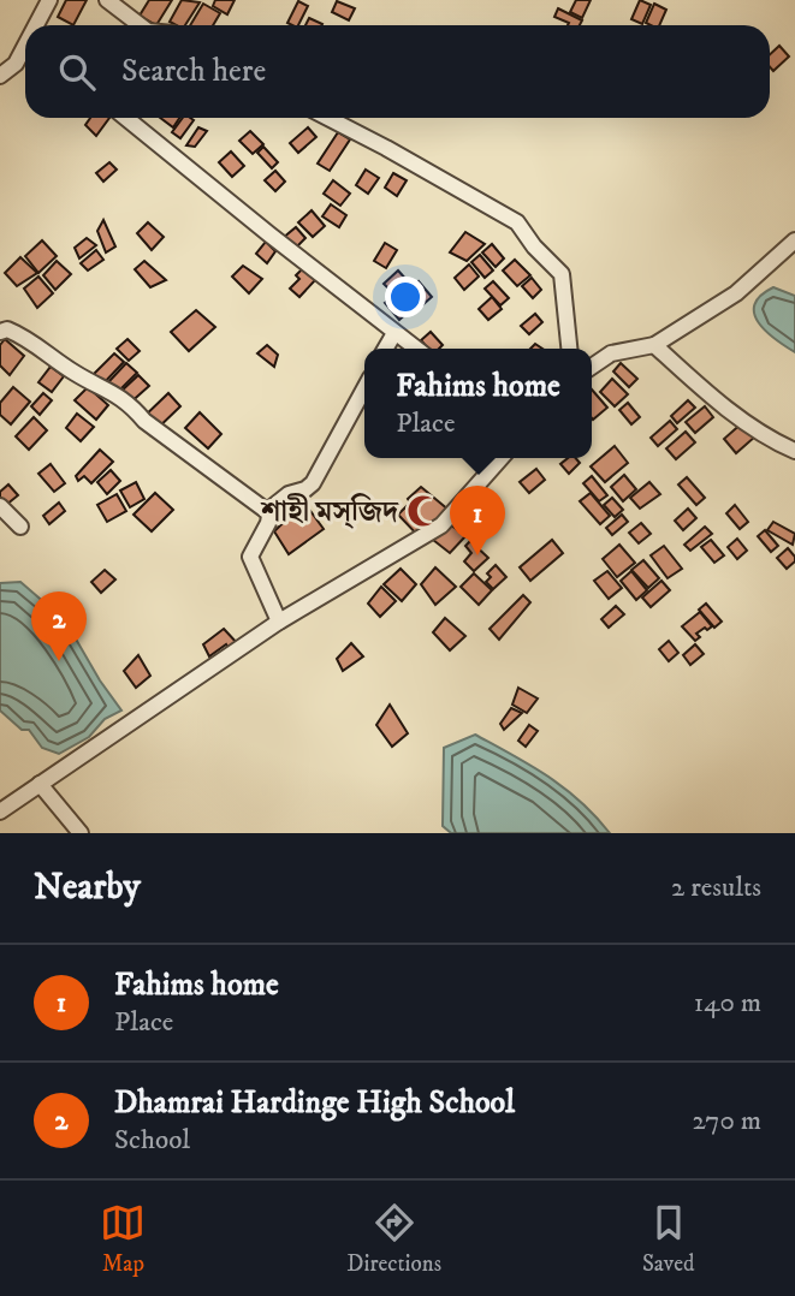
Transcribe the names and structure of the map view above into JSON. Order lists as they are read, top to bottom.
{
  "places": {
    "mosque": ["শাহী মস্জিদ"]
  },
  "page": {
    "search": "Search here",
    "popup": ["Fahims home", "Place"],
    "pins": ["1", "2"],
    "heading": ["Nearby", "2 results"],
    "list": [
      {
        "mark": "1",
        "name": "Fahims home",
        "note": "Place",
        "value": "140 m"
      },
      {
        "mark": "2",
        "name": "Dhamrai Hardinge High School",
        "note": "School",
        "value": "270 m"
      }
    ],
    "nav": ["Map", "Directions", "Saved"]
  }
}
